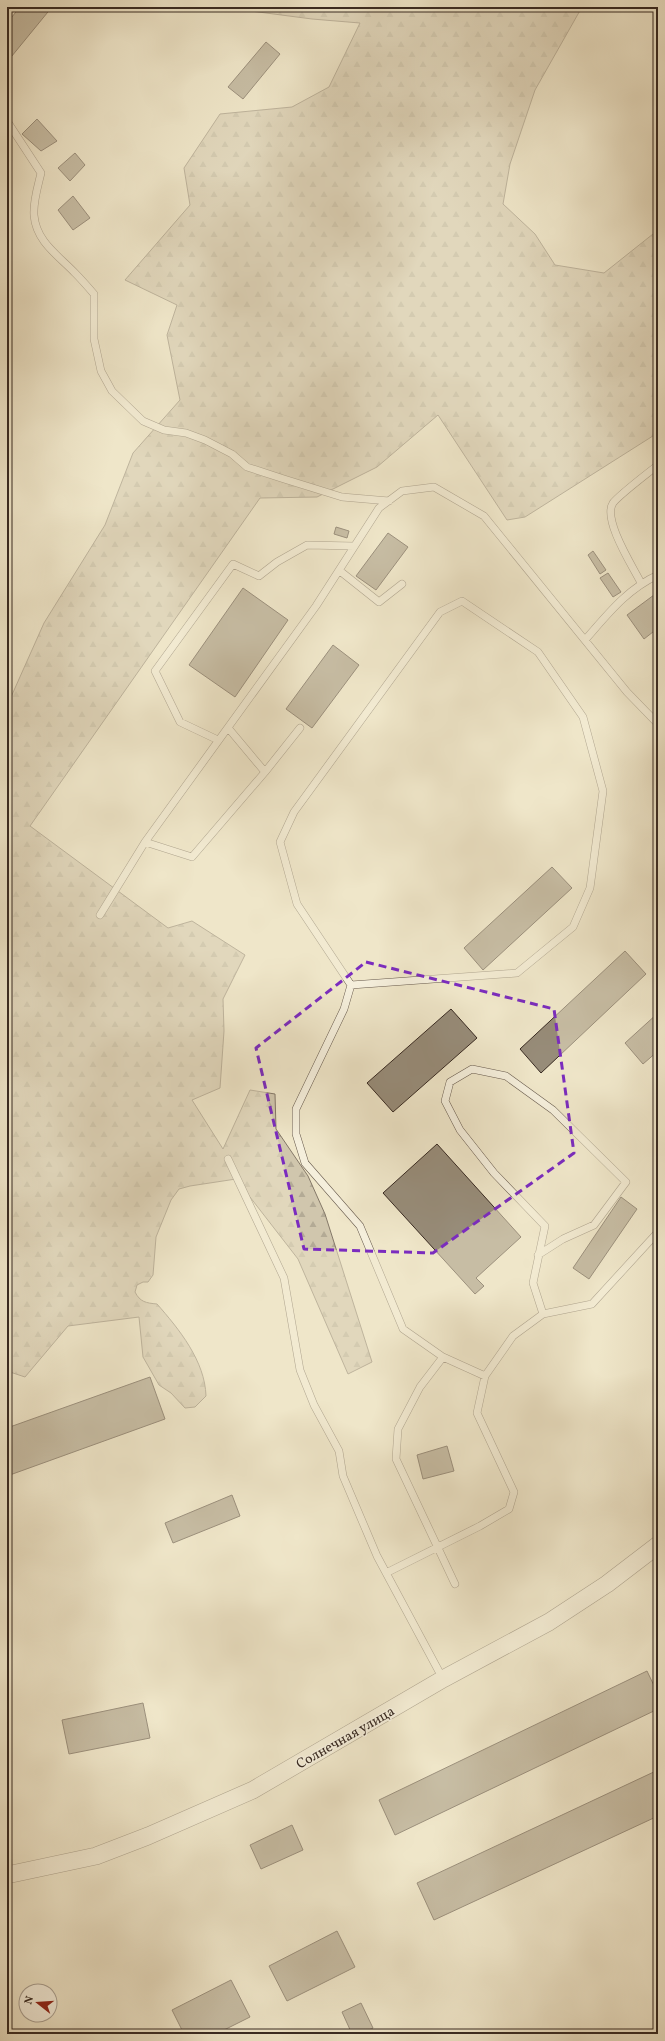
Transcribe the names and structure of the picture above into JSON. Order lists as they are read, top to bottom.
{
  "streets": {
    "street": ["Солнечная улица"]
  },
  "north": "left"
}
